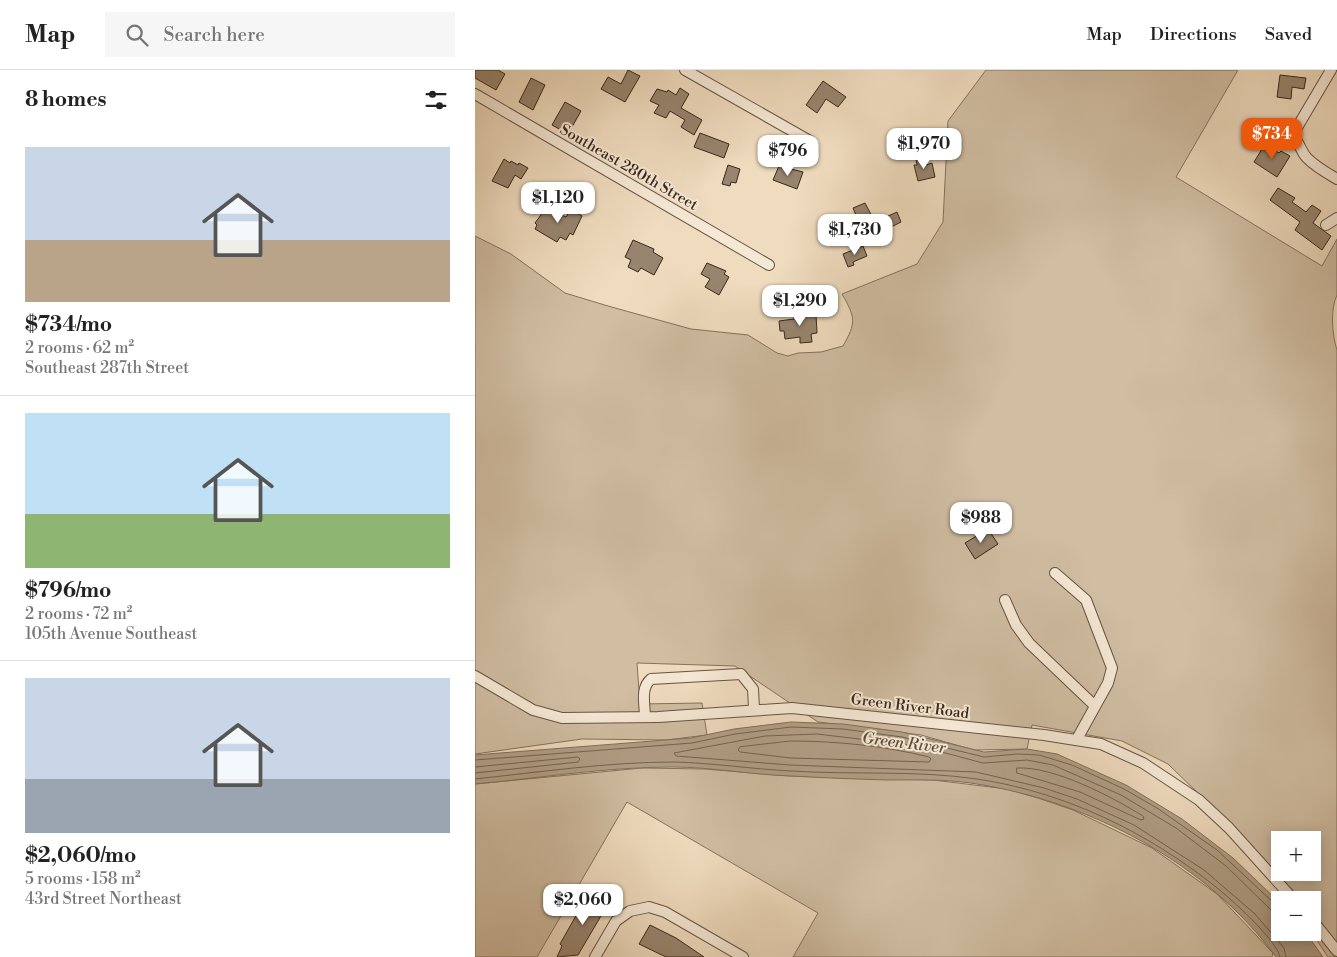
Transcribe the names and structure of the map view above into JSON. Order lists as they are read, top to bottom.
{
  "streets": {
    "street": ["Southeast 280th Street", "Green River Road"]
  },
  "water": ["Green River"],
  "page": {
    "header": "Map",
    "search": "Search here",
    "nav": ["Map", "Directions", "Saved"],
    "heading": "8 homes",
    "price": [
      "$734",
      "$1,970",
      "$796",
      "$1,120",
      "$1,730",
      "$1,290",
      "$988",
      "$2,060"
    ],
    "list": [
      {
        "name": "$734/mo",
        "note": "2 rooms · 62 m² · Southeast 287th Street"
      },
      {
        "name": "$796/mo",
        "note": "2 rooms · 72 m² · 105th Avenue Southeast"
      },
      {
        "name": "$2,060/mo",
        "note": "5 rooms · 158 m² · 43rd Street Northeast"
      }
    ],
    "map_buttons": ["+", "−"]
  }
}
